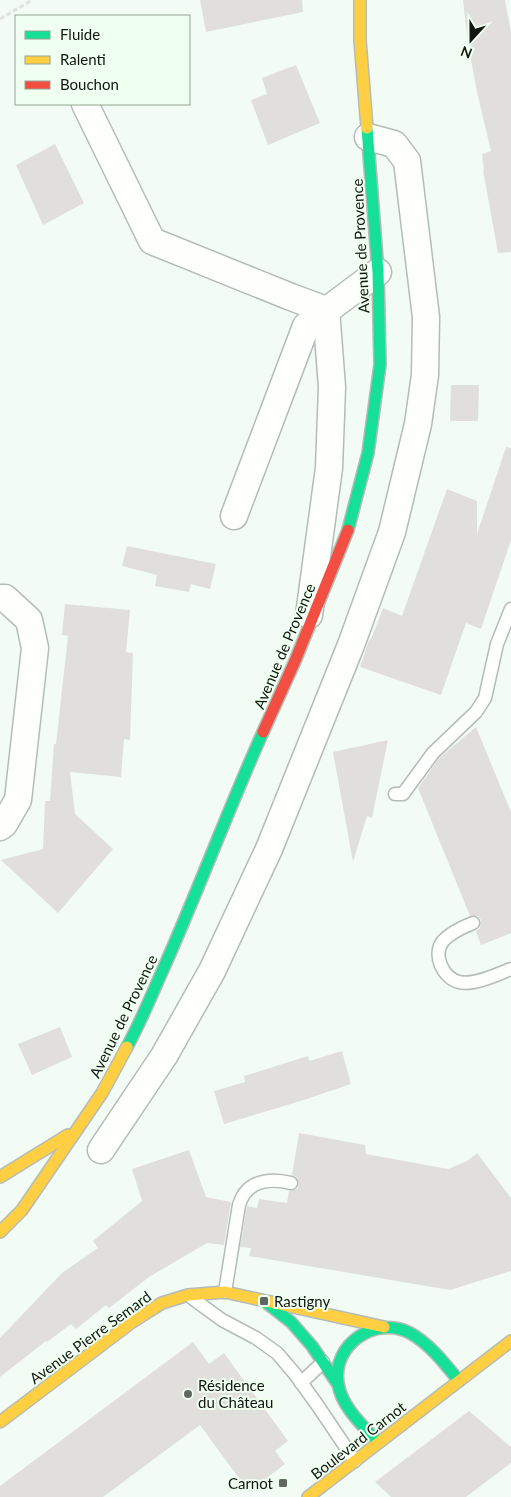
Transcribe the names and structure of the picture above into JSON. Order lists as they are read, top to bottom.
{
  "streets": {
    "main road": ["Avenue de Provence", "Avenue Pierre Semard", "Boulevard Carnot"]
  },
  "crossings": [
    ["Avenue Pierre Semard", "Boulevard Carnot"]
  ],
  "places": {
    "transit": ["Rastigny", "Carnot"],
    "other": ["Résidence du Château"]
  },
  "legend": ["Fluide", "Ralenti", "Bouchon"],
  "north": "bottom"
}
